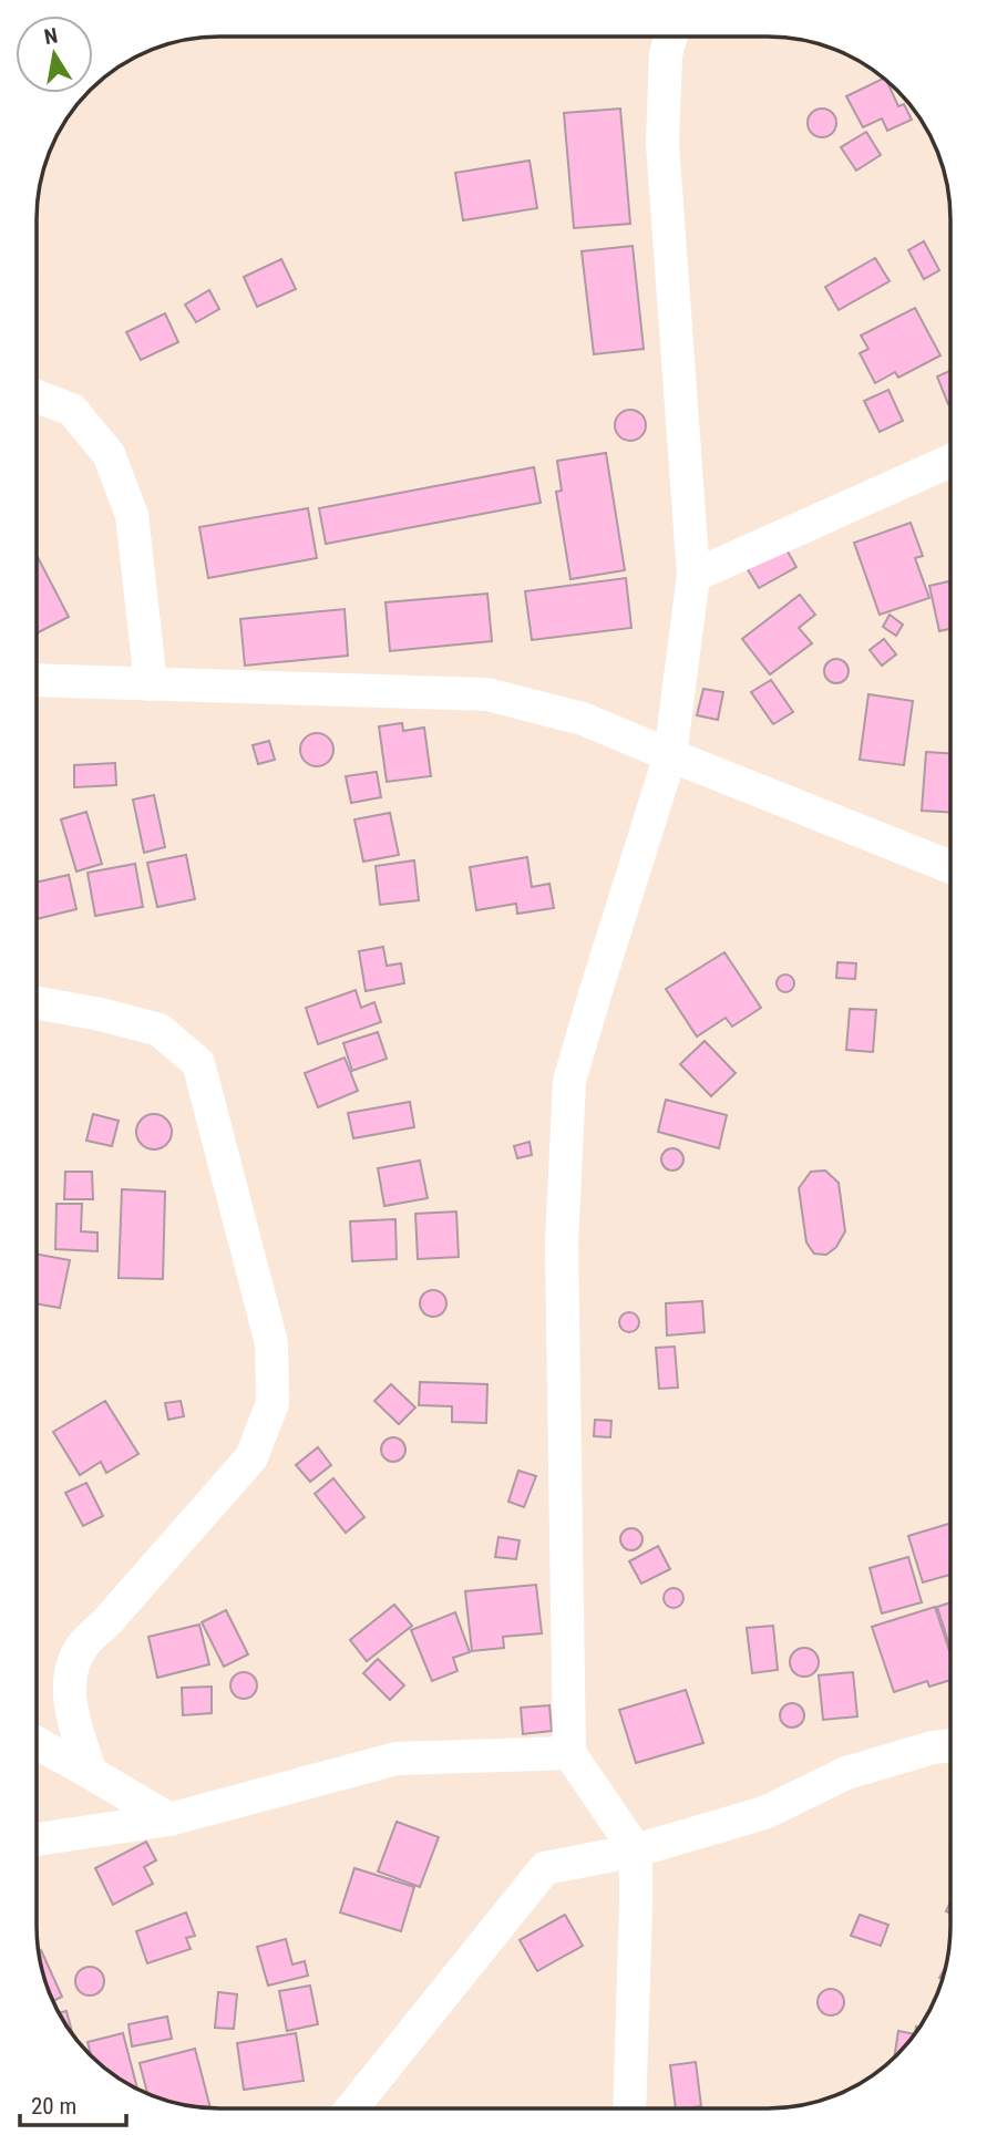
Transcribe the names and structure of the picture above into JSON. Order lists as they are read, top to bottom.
{
  "scale_bar": "20 m",
  "north": "top"
}
